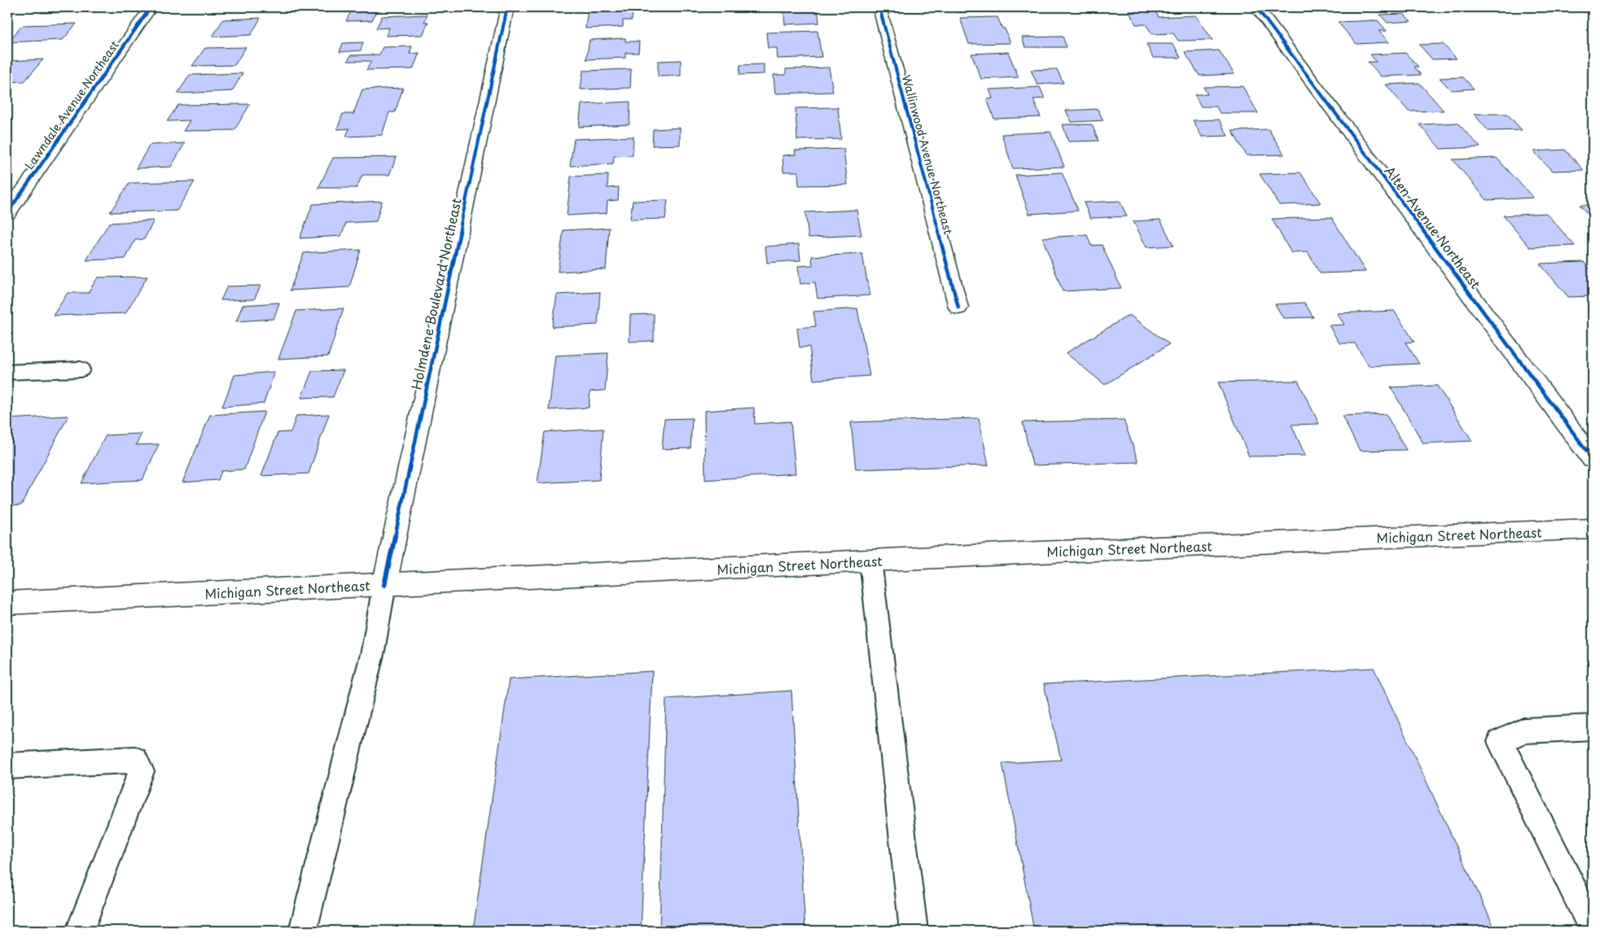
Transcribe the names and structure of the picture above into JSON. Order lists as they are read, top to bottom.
{
  "streets": {
    "street": [
      "Lawndale Avenue Northeast",
      "Wallinwood Avenue Northeast",
      "Alten Avenue Northeast",
      "Holmdene Boulevard Northeast",
      "Michigan Street Northeast"
    ]
  },
  "crossings": [
    ["Holmdene Boulevard Northeast", "Michigan Street Northeast"]
  ]
}
